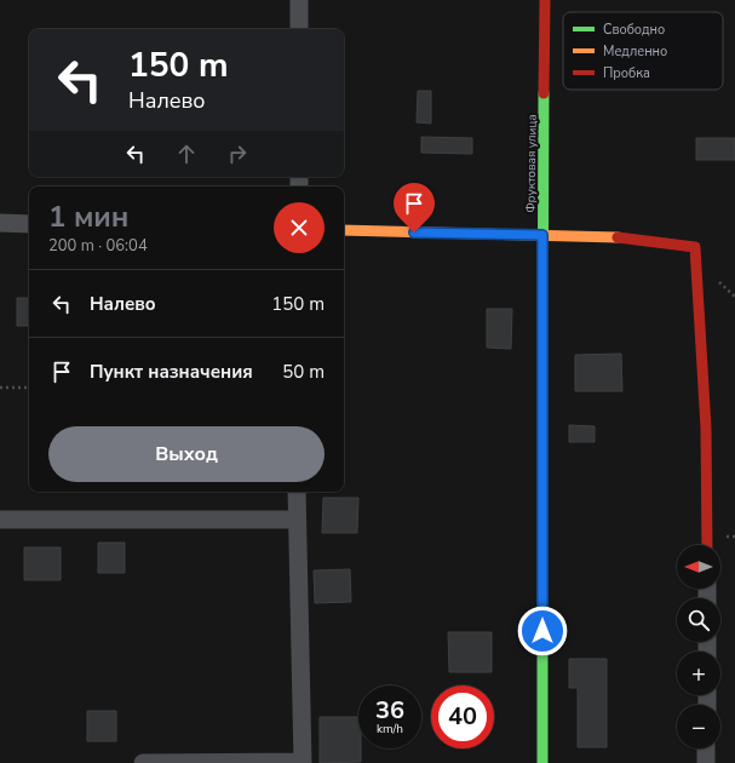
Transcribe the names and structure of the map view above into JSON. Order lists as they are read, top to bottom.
{
  "streets": {
    "street": ["Фруктовая улица"]
  },
  "legend": ["Свободно", "Медленно", "Пробка"],
  "north": "left",
  "page": {
    "turn": ["150 m", "Налево"],
    "heading": ["1 мин", "200 m · 06:04"],
    "list": [
      {
        "name": "Налево",
        "value": "150 m"
      },
      {
        "name": "Пункт назначения",
        "value": "50 m"
      }
    ],
    "buttons": "Выход",
    "map_buttons": ["+", "−"],
    "speed": "36 km/h",
    "limit": "40"
  }
}
